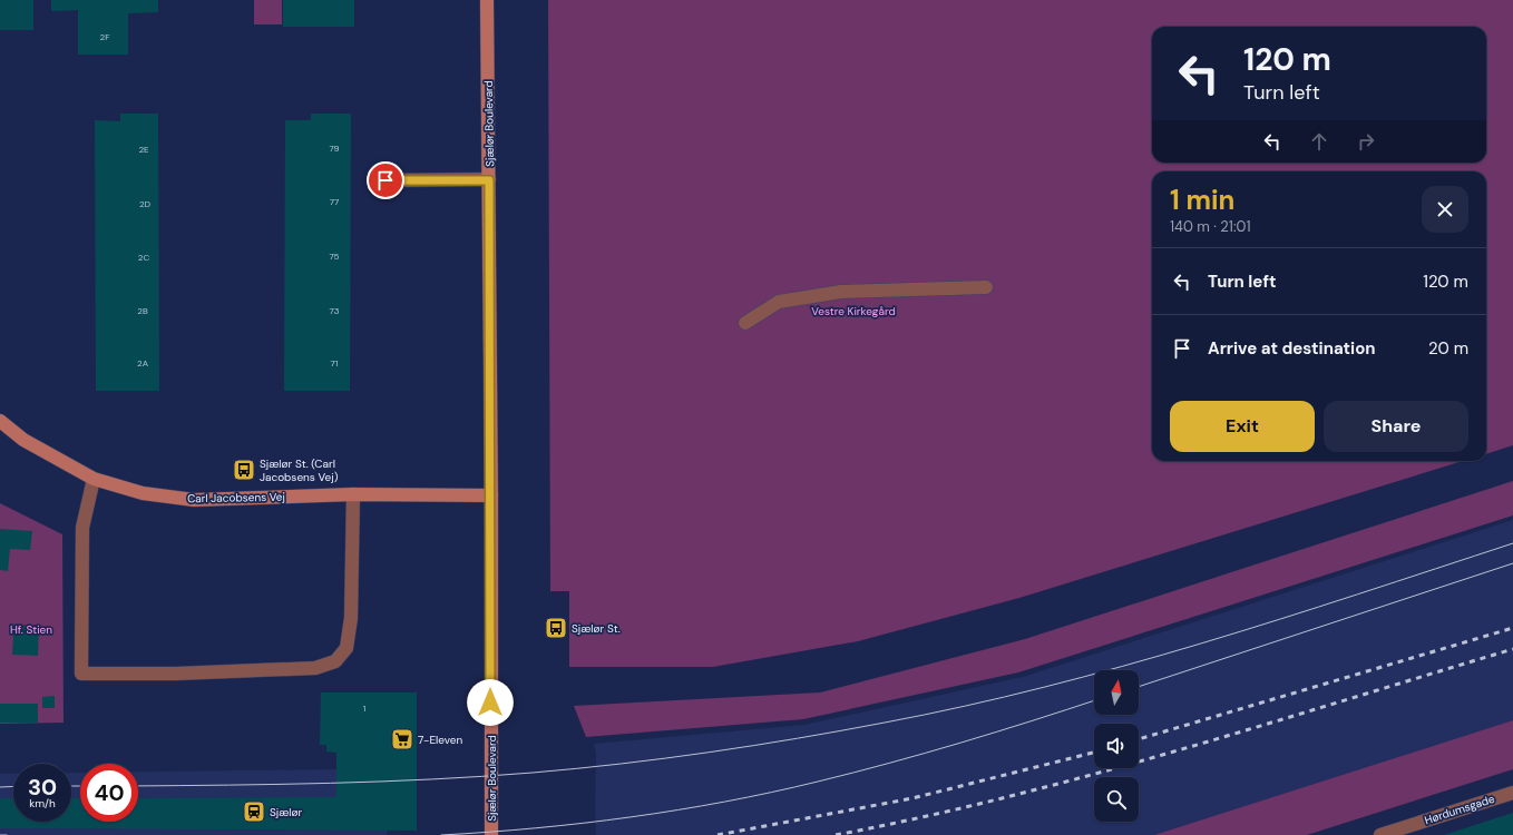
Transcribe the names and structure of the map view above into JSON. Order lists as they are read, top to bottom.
{
  "streets": {
    "street": ["Sjælør Boulevard", "Carl Jacobsens Vej", "Hørdumsgade"]
  },
  "crossings": [
    ["Sjælør Boulevard", "Carl Jacobsens Vej"]
  ],
  "parks": ["Vestre Kirkegård", "Hf. Stien"],
  "places": {
    "bus stop": ["Sjælør St. (Carl Jacobsens Vej)", "Sjælør St."],
    "supermarket": ["7-Eleven"],
    "station": ["Sjælør"]
  },
  "house_numbers": [
    "2F",
    "79",
    "2E",
    "77",
    "2D",
    "75",
    "2C",
    "2B",
    "73",
    "2A",
    "71",
    "1"
  ],
  "north": "top",
  "page": {
    "turn": ["120 m", "Turn left"],
    "heading": ["1 min", "140 m · 21:01"],
    "list": [
      {
        "name": "Turn left",
        "value": "120 m"
      },
      {
        "name": "Arrive at destination",
        "value": "20 m"
      }
    ],
    "buttons": ["Exit", "Share"],
    "speed": "30 km/h",
    "limit": "40"
  }
}
